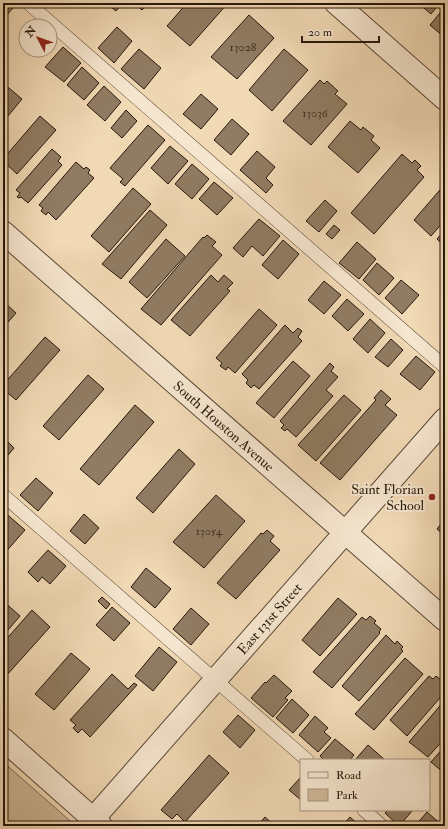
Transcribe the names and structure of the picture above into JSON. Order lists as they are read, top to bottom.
{
  "streets": {
    "street": ["South Houston Avenue", "East 131st Street"]
  },
  "crossings": [
    ["South Houston Avenue", "East 131st Street"]
  ],
  "places": ["Saint Florian School"],
  "house_numbers": ["13028", "13036", "13054"],
  "legend": ["Road", "Park"],
  "scale_bar": "20 m",
  "north": "top left"
}
